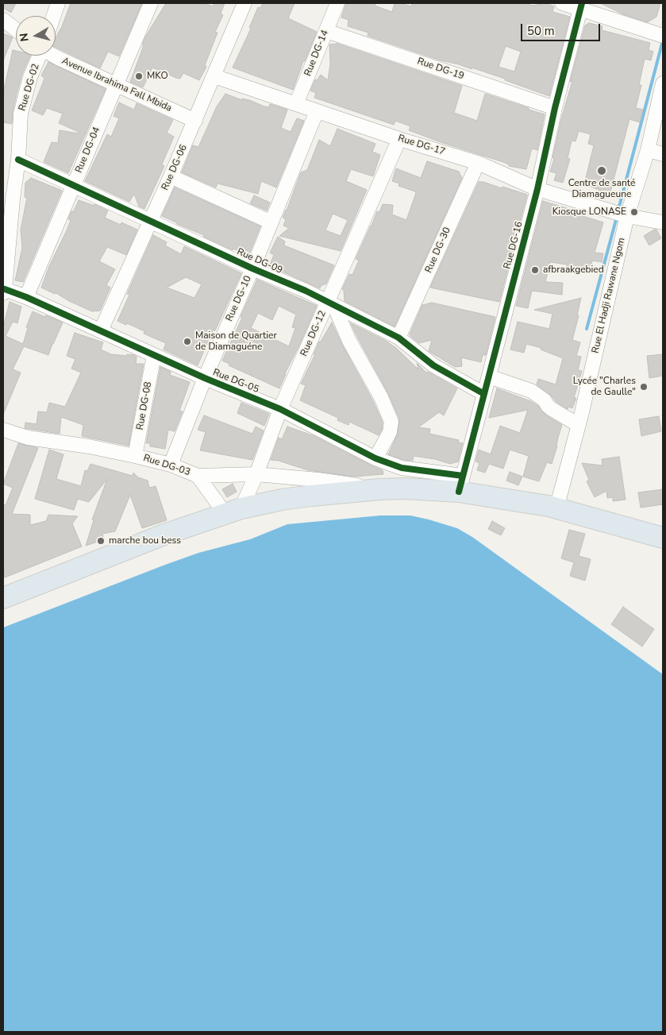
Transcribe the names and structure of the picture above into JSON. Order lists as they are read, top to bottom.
{
  "streets": {
    "street": [
      "Rue DG-14",
      "Rue DG-19",
      "Avenue Ibrahima Fall Mbida",
      "Rue DG-02",
      "Rue DG-17",
      "Rue DG-04",
      "Rue DG-06",
      "Rue DG-16",
      "Rue DG-30",
      "Rue DG-09",
      "Rue El Hadji Rawane Ngom",
      "Rue DG-10",
      "Rue DG-12",
      "Rue DG-05",
      "Rue DG-08",
      "Rue DG-03"
    ]
  },
  "crossings": [
    ["Rue DG-14", "Rue DG-19"],
    ["Rue DG-14", "Rue DG-17"],
    ["Rue DG-19", "Rue DG-16"],
    ["Avenue Ibrahima Fall Mbida", "Rue DG-04"],
    ["Avenue Ibrahima Fall Mbida", "Rue DG-06"],
    ["Rue DG-02", "Rue DG-09"],
    ["Rue DG-02", "Rue DG-05"],
    ["Rue DG-17", "Rue DG-06"],
    ["Rue DG-17", "Rue DG-16"],
    ["Rue DG-17", "Rue DG-30"],
    ["Rue DG-17", "Rue El Hadji Rawane Ngom"],
    ["Rue DG-17", "Rue DG-10"],
    ["Rue DG-17", "Rue DG-12"],
    ["Rue DG-04", "Rue DG-09"],
    ["Rue DG-04", "Rue DG-05"],
    ["Rue DG-06", "Rue DG-09"],
    ["Rue DG-06", "Rue DG-05"],
    ["Rue DG-16", "Rue DG-09"],
    ["Rue DG-16", "Rue DG-05"],
    ["Rue DG-30", "Rue DG-09"],
    ["Rue DG-09", "Rue DG-10"],
    ["Rue DG-09", "Rue DG-12"],
    ["Rue DG-10", "Rue DG-05"],
    ["Rue DG-10", "Rue DG-03"],
    ["Rue DG-12", "Rue DG-05"],
    ["Rue DG-12", "Rue DG-03"],
    ["Rue DG-05", "Rue DG-08"],
    ["Rue DG-08", "Rue DG-03"]
  ],
  "places": [
    "MKO",
    "Centre de santé Diamagueune",
    "Kiosque LONASE",
    "afbraakgebied",
    "Maison de Quartier de Diamaguéne",
    "Lycée \"Charles de Gaulle\"",
    "marche bou bess"
  ],
  "scale_bar": "50 m",
  "north": "left"
}
